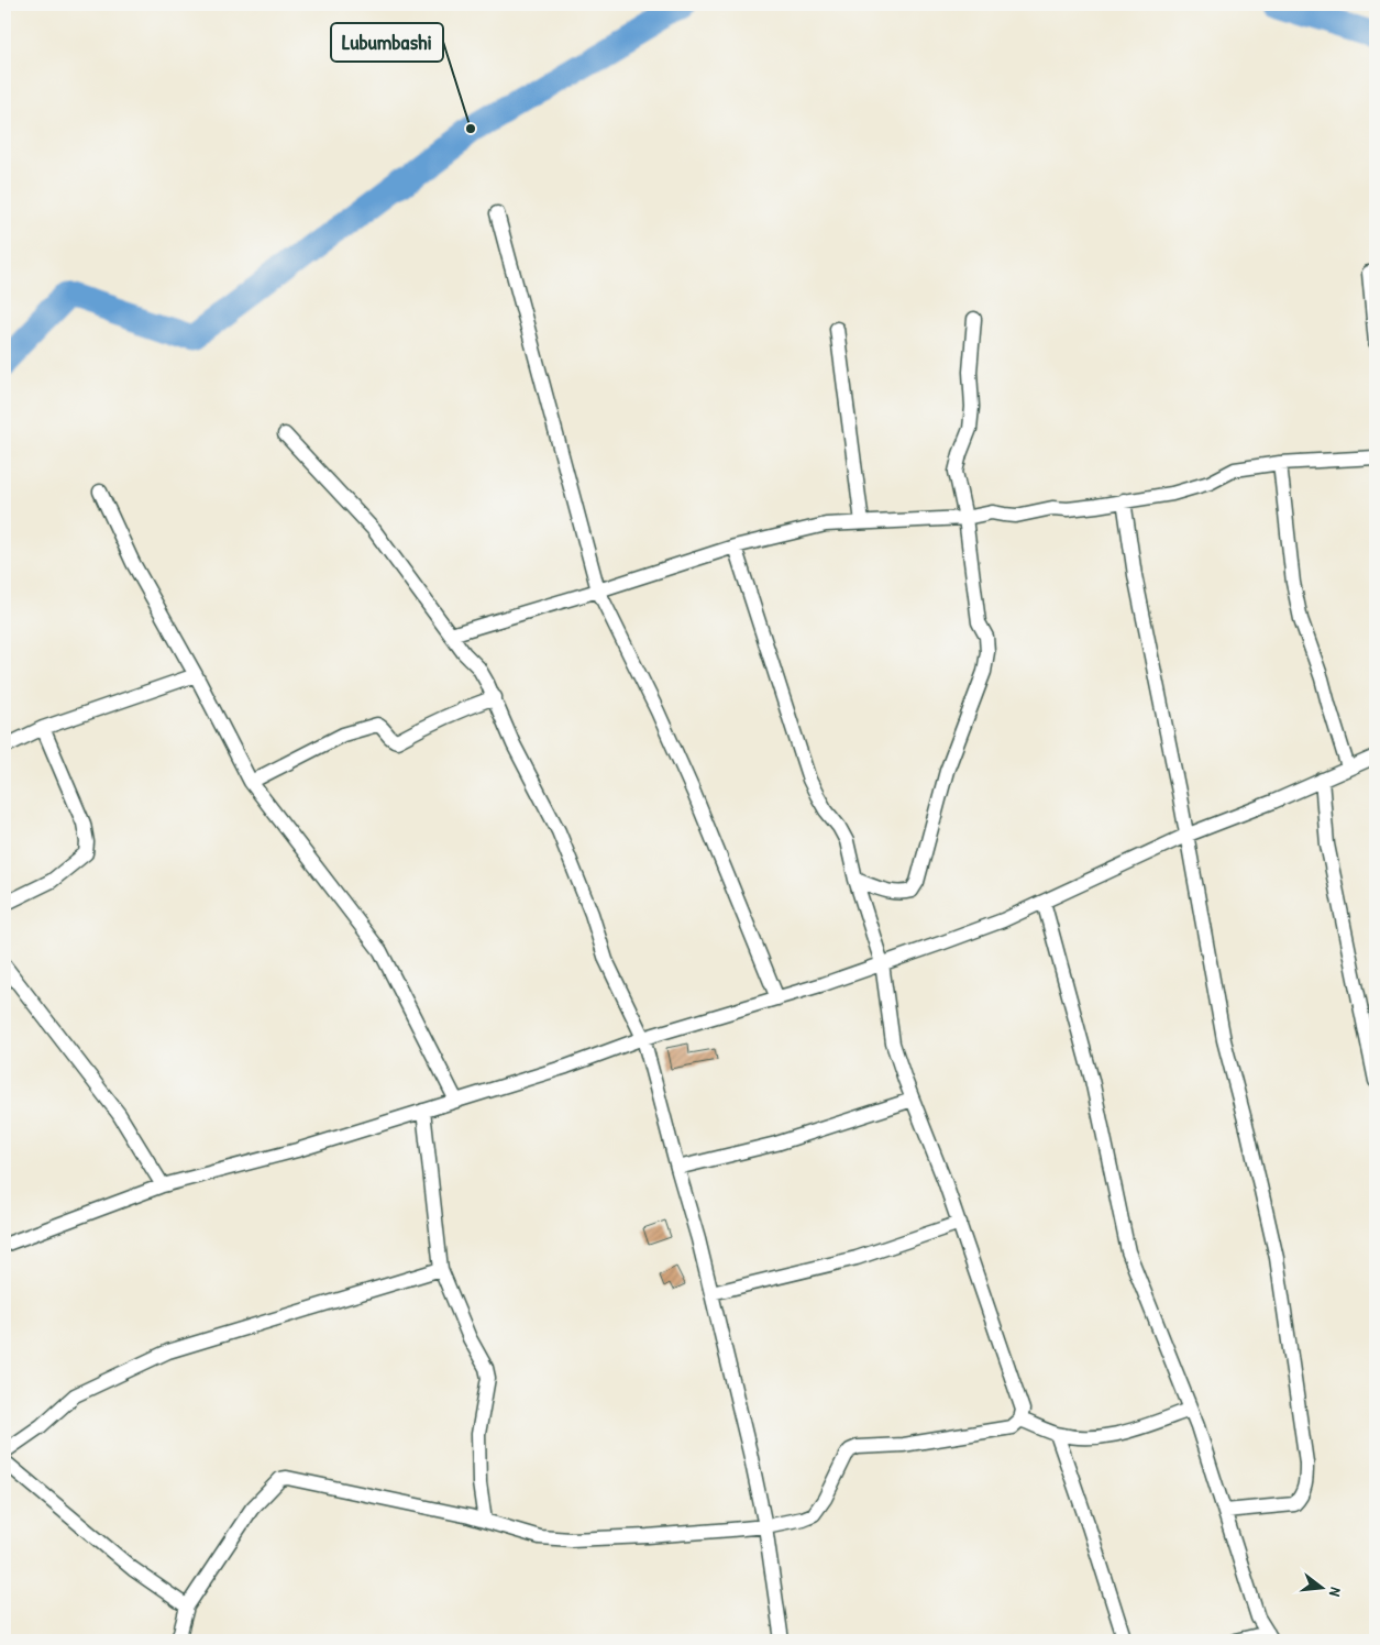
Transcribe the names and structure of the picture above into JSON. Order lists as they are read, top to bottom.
{
  "places": ["Lubumbashi"],
  "north": "right"
}
